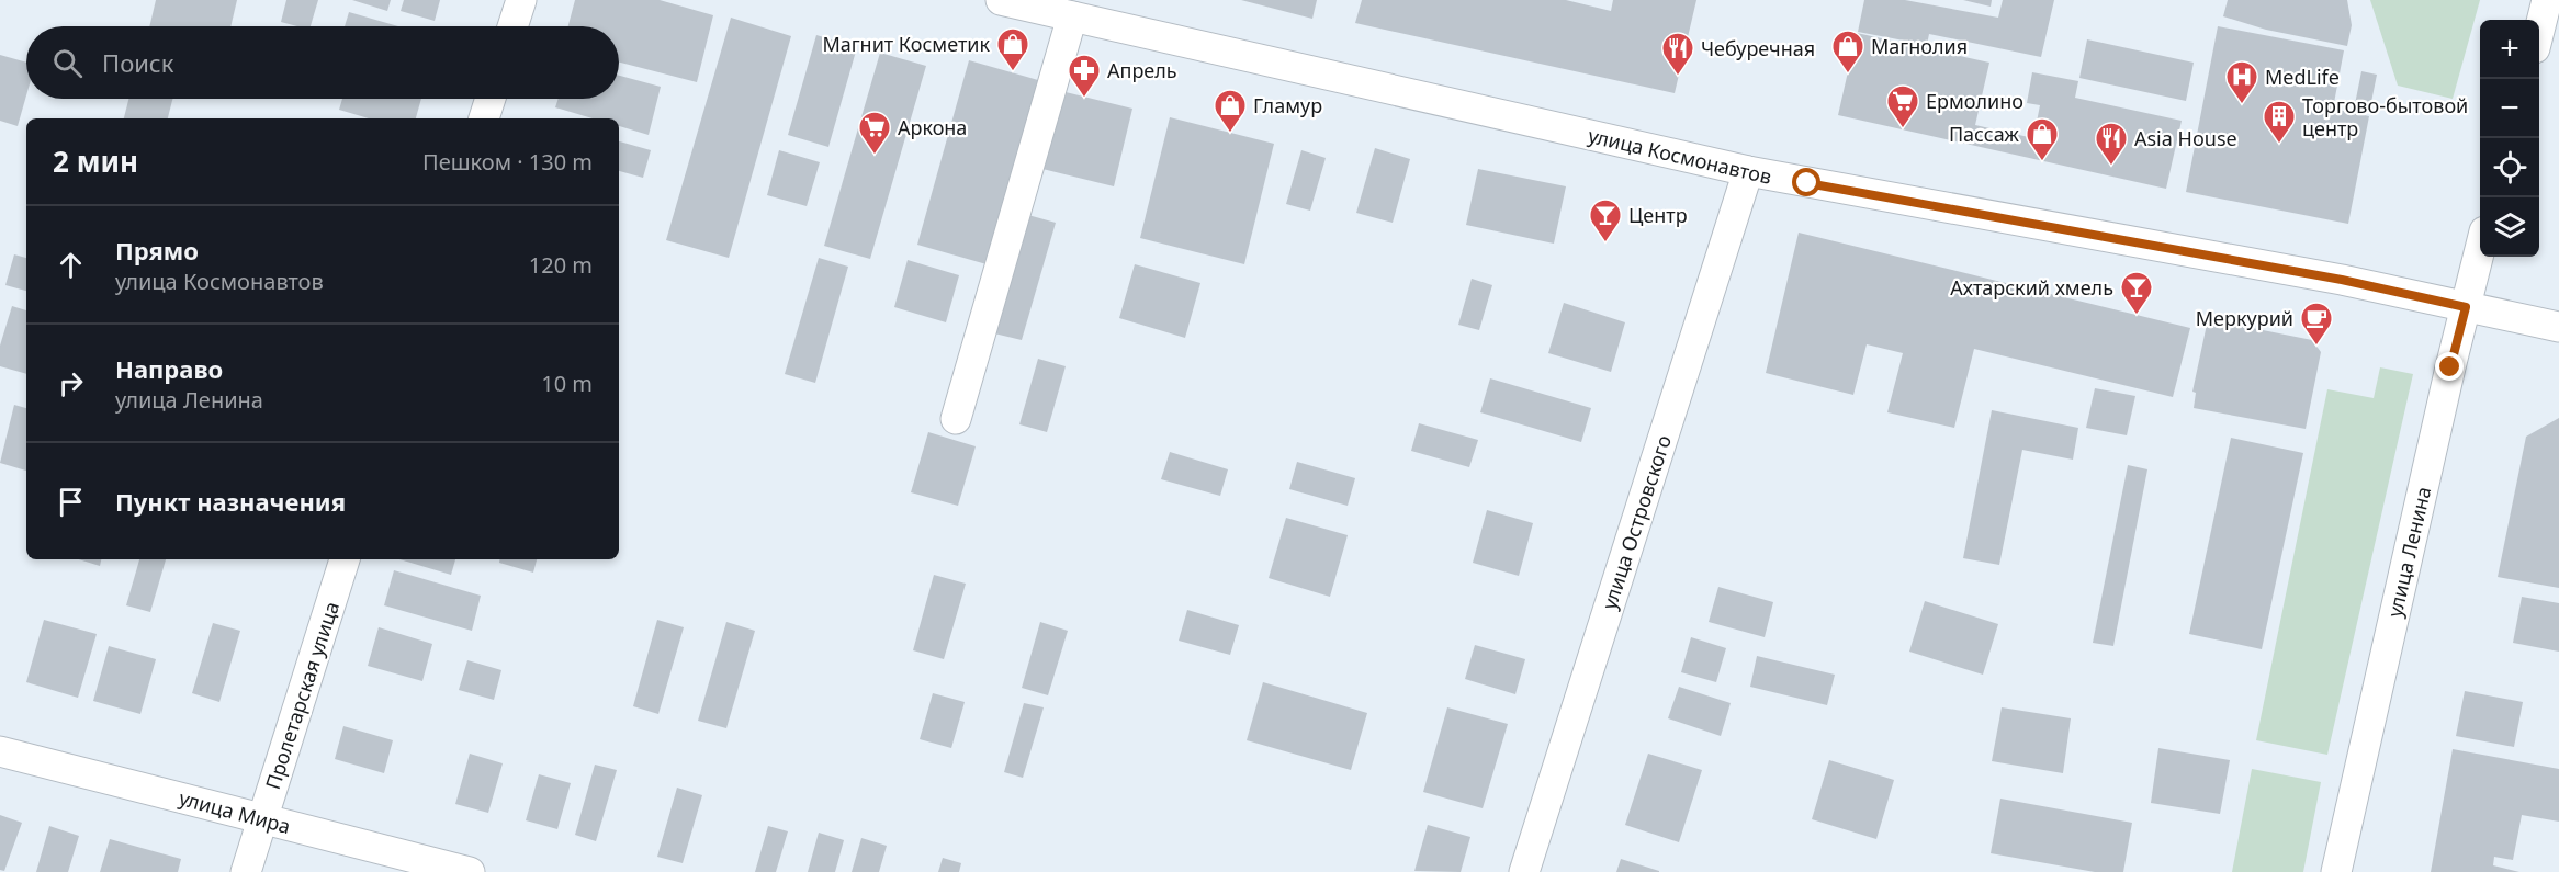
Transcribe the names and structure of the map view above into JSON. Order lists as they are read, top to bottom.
{
  "streets": {
    "street": [
      "улица Космонавтов",
      "улица Островского",
      "улица Ленина",
      "Пролетарская улица",
      "улица Мира"
    ]
  },
  "crossings": [
    ["улица Космонавтов", "улица Островского"],
    ["улица Космонавтов", "улица Ленина"],
    ["Пролетарская улица", "улица Мира"]
  ],
  "places": {
    "shop": [
      "Магнит Косметик",
      "Магнолия",
      "Гламур",
      "Пассаж"
    ],
    "restaurant": ["Чебуречная", "Asia House"],
    "pharmacy": ["Апрель"],
    "hospital": ["MedLife"],
    "supermarket": ["Ермолино", "Аркона"],
    "building": ["Торгово-бытовой центр"],
    "bar": ["Центр", "Ахтарский хмель"],
    "cafe": ["Меркурий"]
  },
  "page": {
    "map_buttons": ["+", "−"],
    "search": "Поиск",
    "heading": ["2 мин", "Пешком · 130 m"],
    "list": [
      ["Прямо", "улица Космонавтов", "120 m"],
      ["Направо", "улица Ленина", "10 m"],
      "Пункт назначения"
    ]
  }
}
